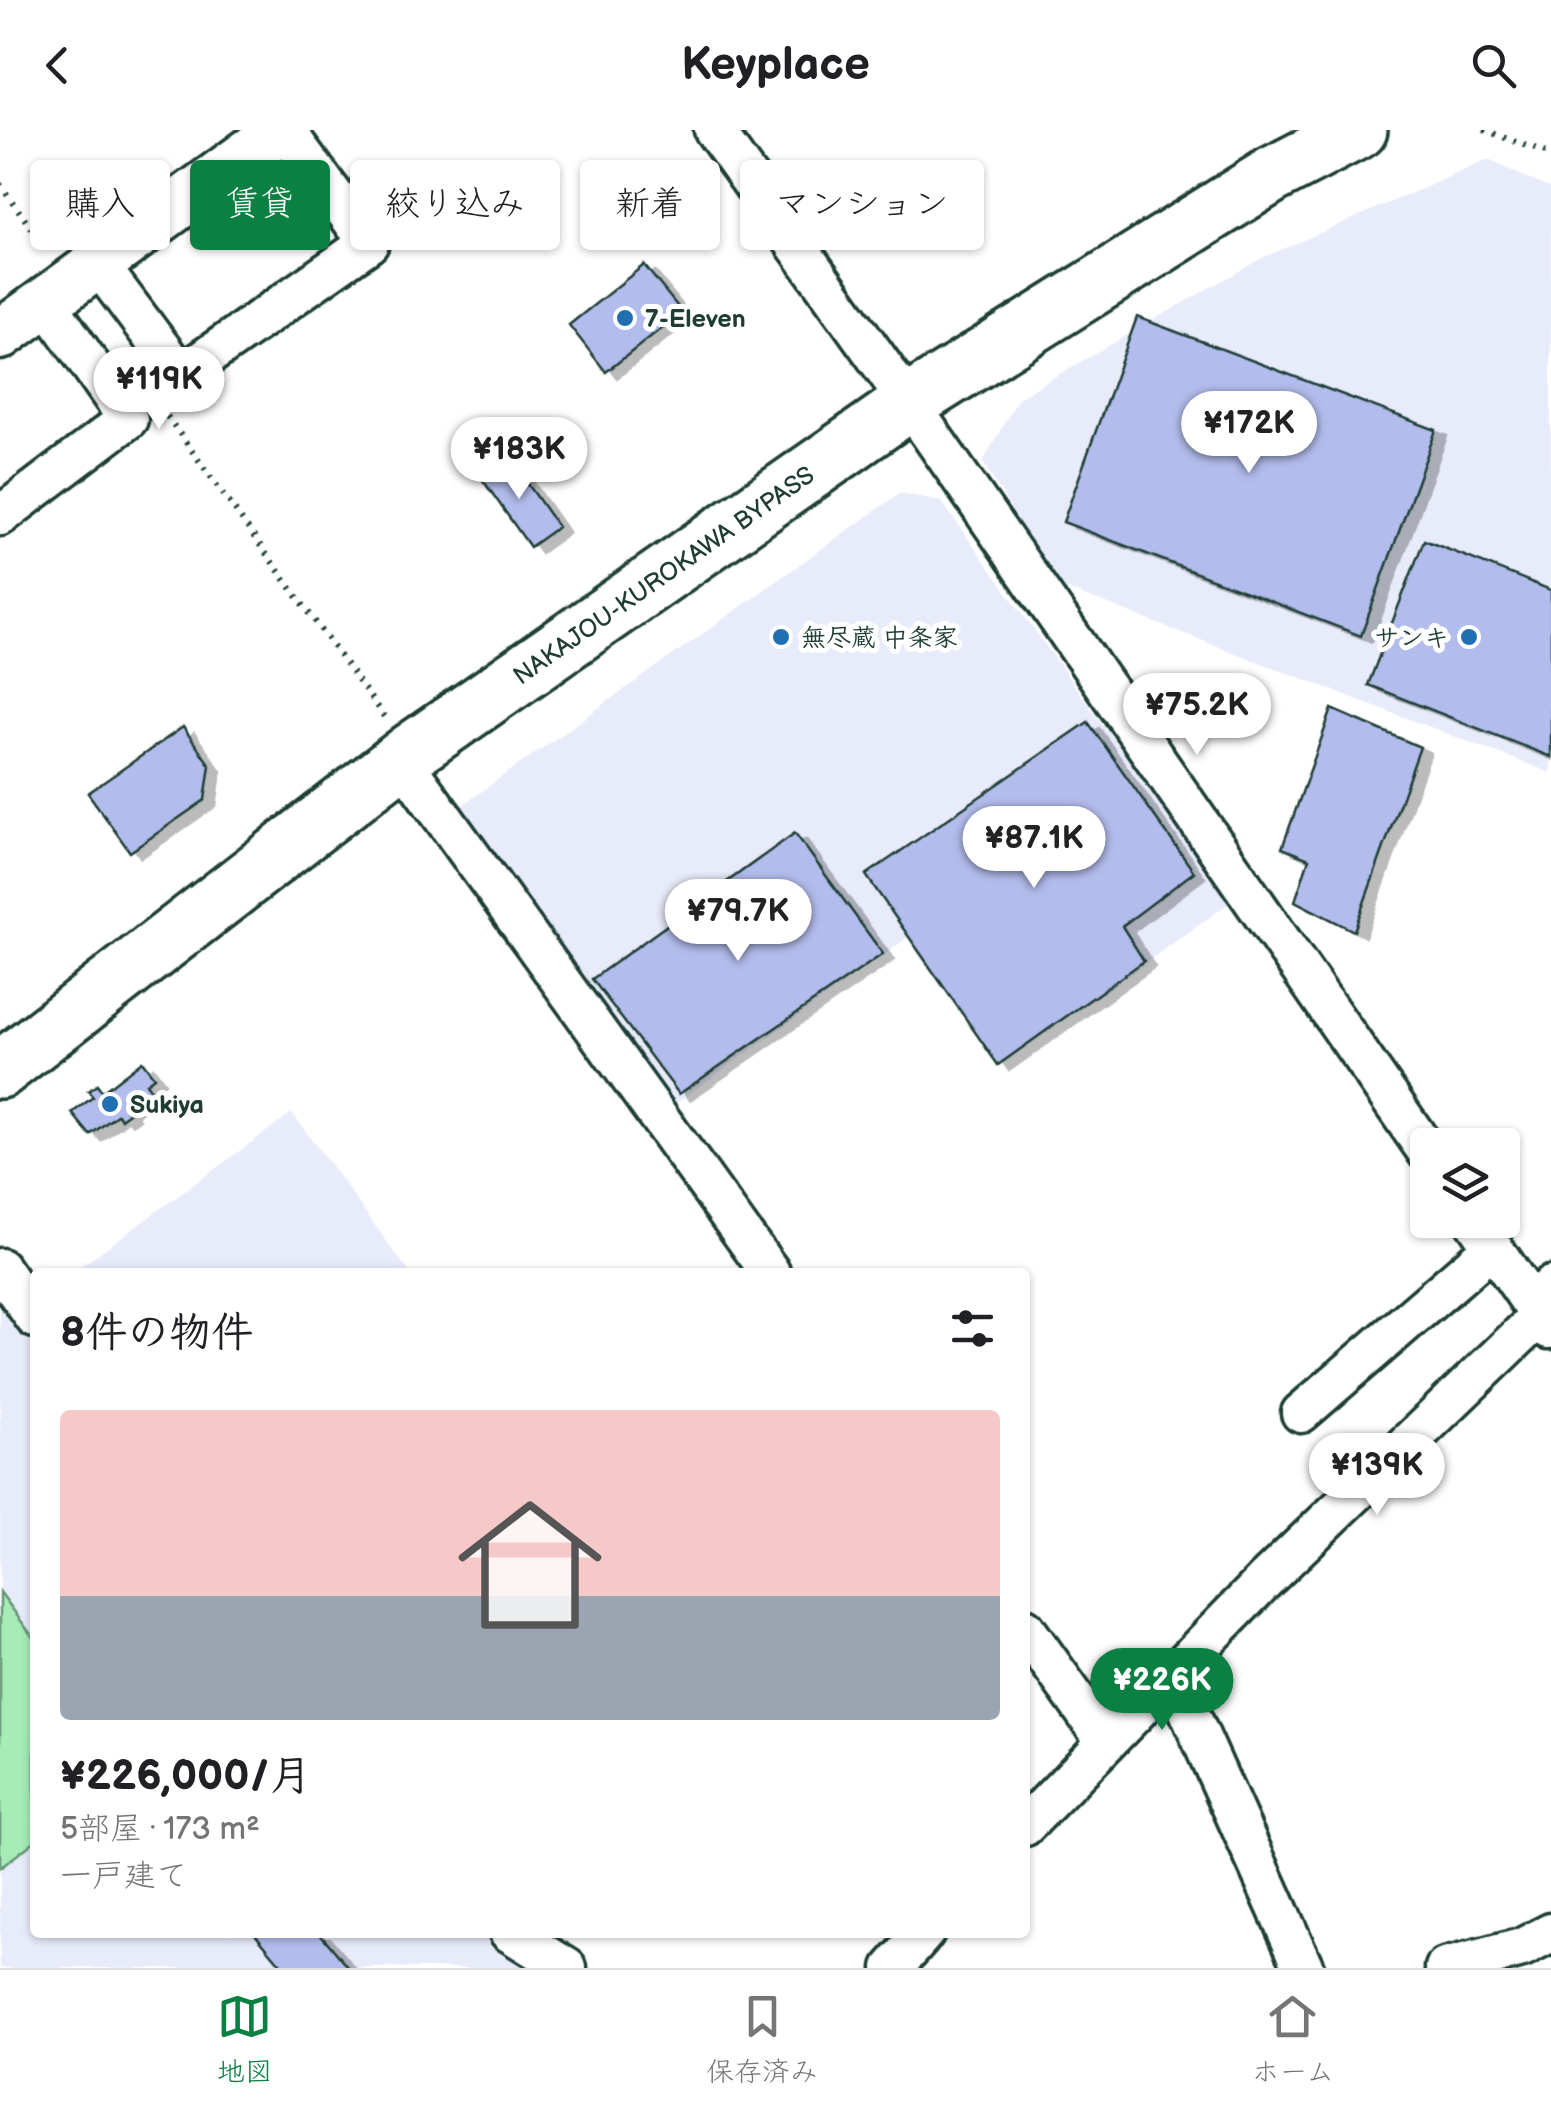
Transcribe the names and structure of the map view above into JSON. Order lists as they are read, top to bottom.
{
  "streets": {
    "highway": ["NAKAJOU-KUROKAWA BYPASS"]
  },
  "places": [
    "7-Eleven",
    "無尽蔵 中条家",
    "サンキ",
    "Sukiya"
  ],
  "page": {
    "header": "Keyplace",
    "chip": [
      "購入",
      "賃貸",
      "絞り込み",
      "新着",
      "マンション"
    ],
    "price": [
      "¥119K",
      "¥172K",
      "¥183K",
      "¥75.2K",
      "¥87.1K",
      "¥79.7K",
      "¥139K",
      "¥226K"
    ],
    "heading": "8件の物件",
    "list": [
      {
        "name": "¥226,000/月",
        "note": "5部屋 · 173 m² · 一戸建て"
      }
    ],
    "tabs": ["地図", "保存済み", "ホーム"]
  }
}
